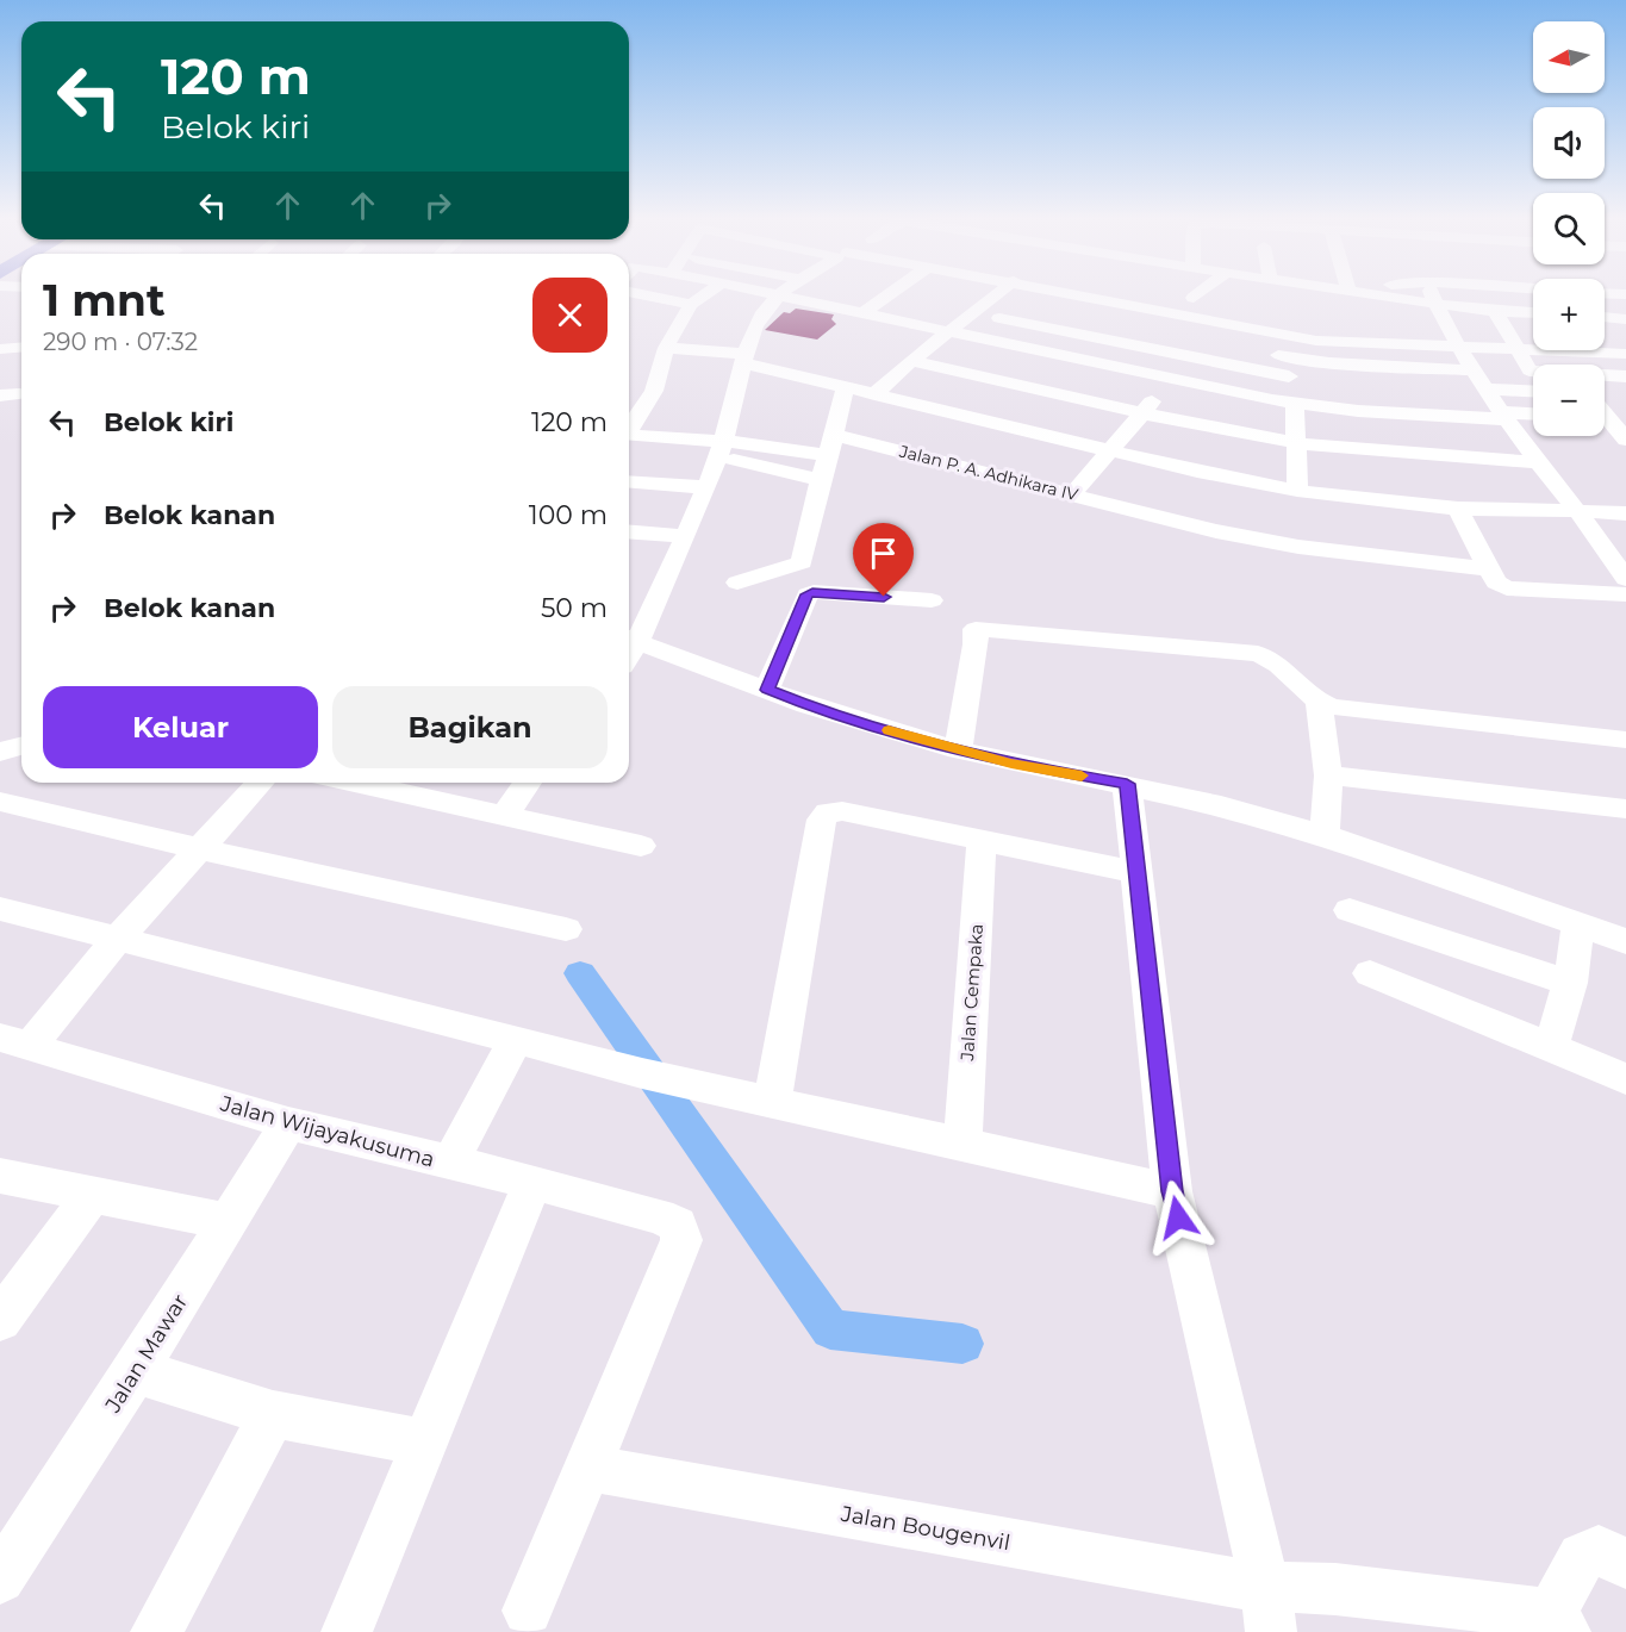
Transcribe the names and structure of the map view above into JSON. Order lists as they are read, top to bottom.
{
  "streets": {
    "street": [
      "Jalan P. A. Adhikara IV",
      "Jalan Cempaka",
      "Jalan Wijayakusuma",
      "Jalan Mawar",
      "Jalan Bougenvil"
    ]
  },
  "crossings": [
    ["Jalan Wijayakusuma", "Jalan Mawar"],
    ["Jalan Wijayakusuma", "Jalan Bougenvil"]
  ],
  "north": "left",
  "page": {
    "map_buttons": ["+", "−"],
    "turn": ["120 m", "Belok kiri"],
    "heading": ["1 mnt", "290 m · 07:32"],
    "list": [
      {
        "name": "Belok kiri",
        "value": "120 m"
      },
      {
        "name": "Belok kanan",
        "value": "100 m"
      },
      {
        "name": "Belok kanan",
        "value": "50 m"
      }
    ],
    "buttons": ["Keluar", "Bagikan"]
  }
}
